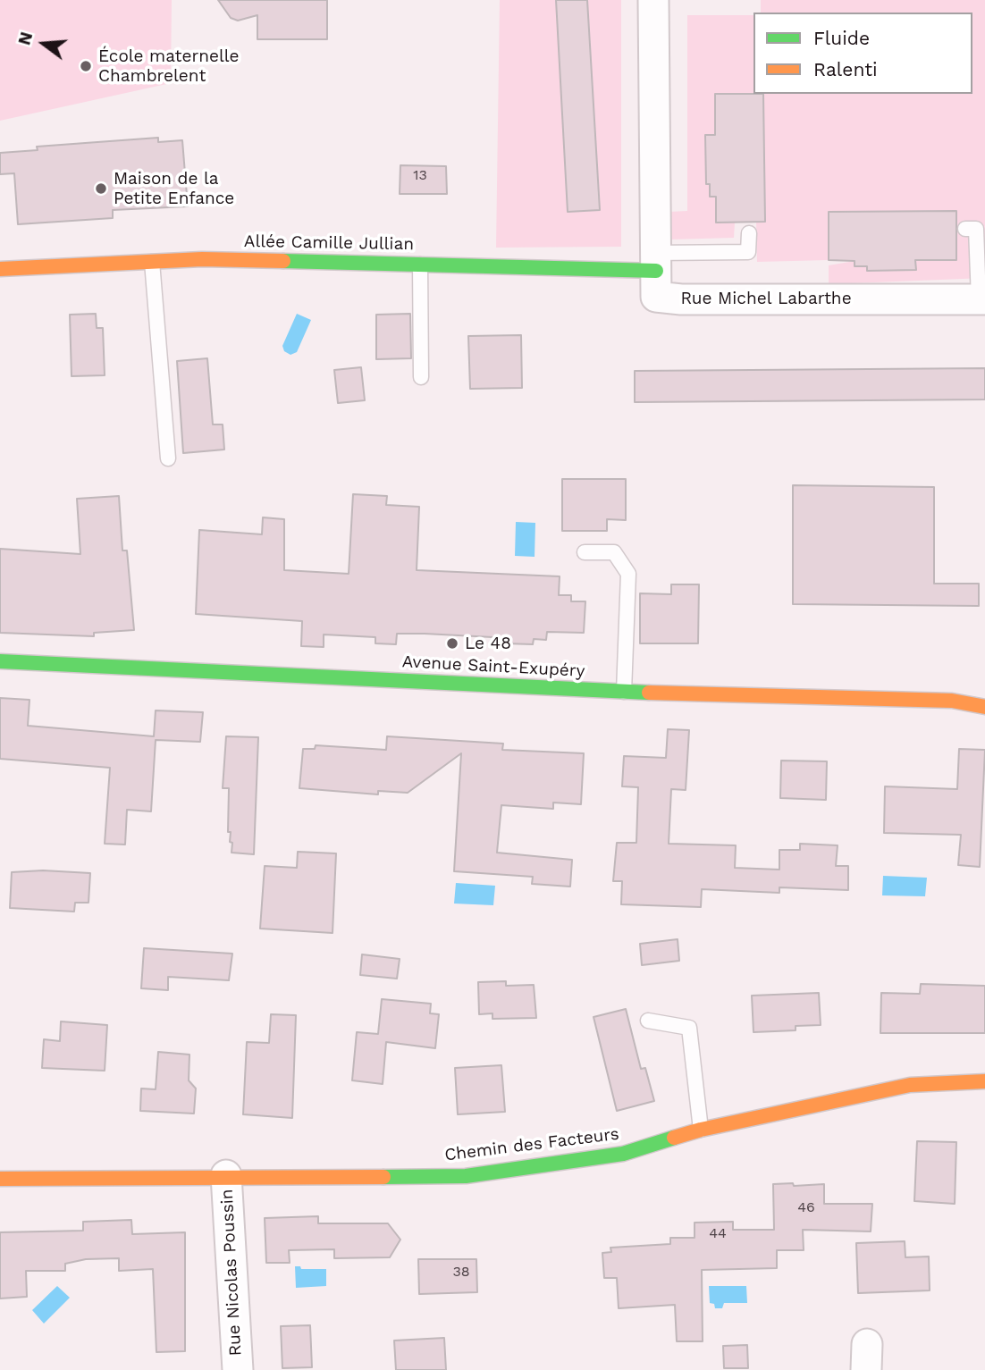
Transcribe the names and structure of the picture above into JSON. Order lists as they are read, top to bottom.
{
  "streets": {
    "street": [
      "Allée Camille Jullian",
      "Rue Michel Labarthe",
      "Avenue Saint-Exupéry",
      "Chemin des Facteurs",
      "Rue Nicolas Poussin"
    ]
  },
  "crossings": [
    ["Allée Camille Jullian", "Rue Michel Labarthe"],
    ["Chemin des Facteurs", "Rue Nicolas Poussin"]
  ],
  "places": ["École maternelle Chambrelent", "Maison de la Petite Enfance", "Le 48"],
  "house_numbers": [
    "13",
    "46",
    "44",
    "38"
  ],
  "legend": ["Fluide", "Ralenti"],
  "north": "left"
}
